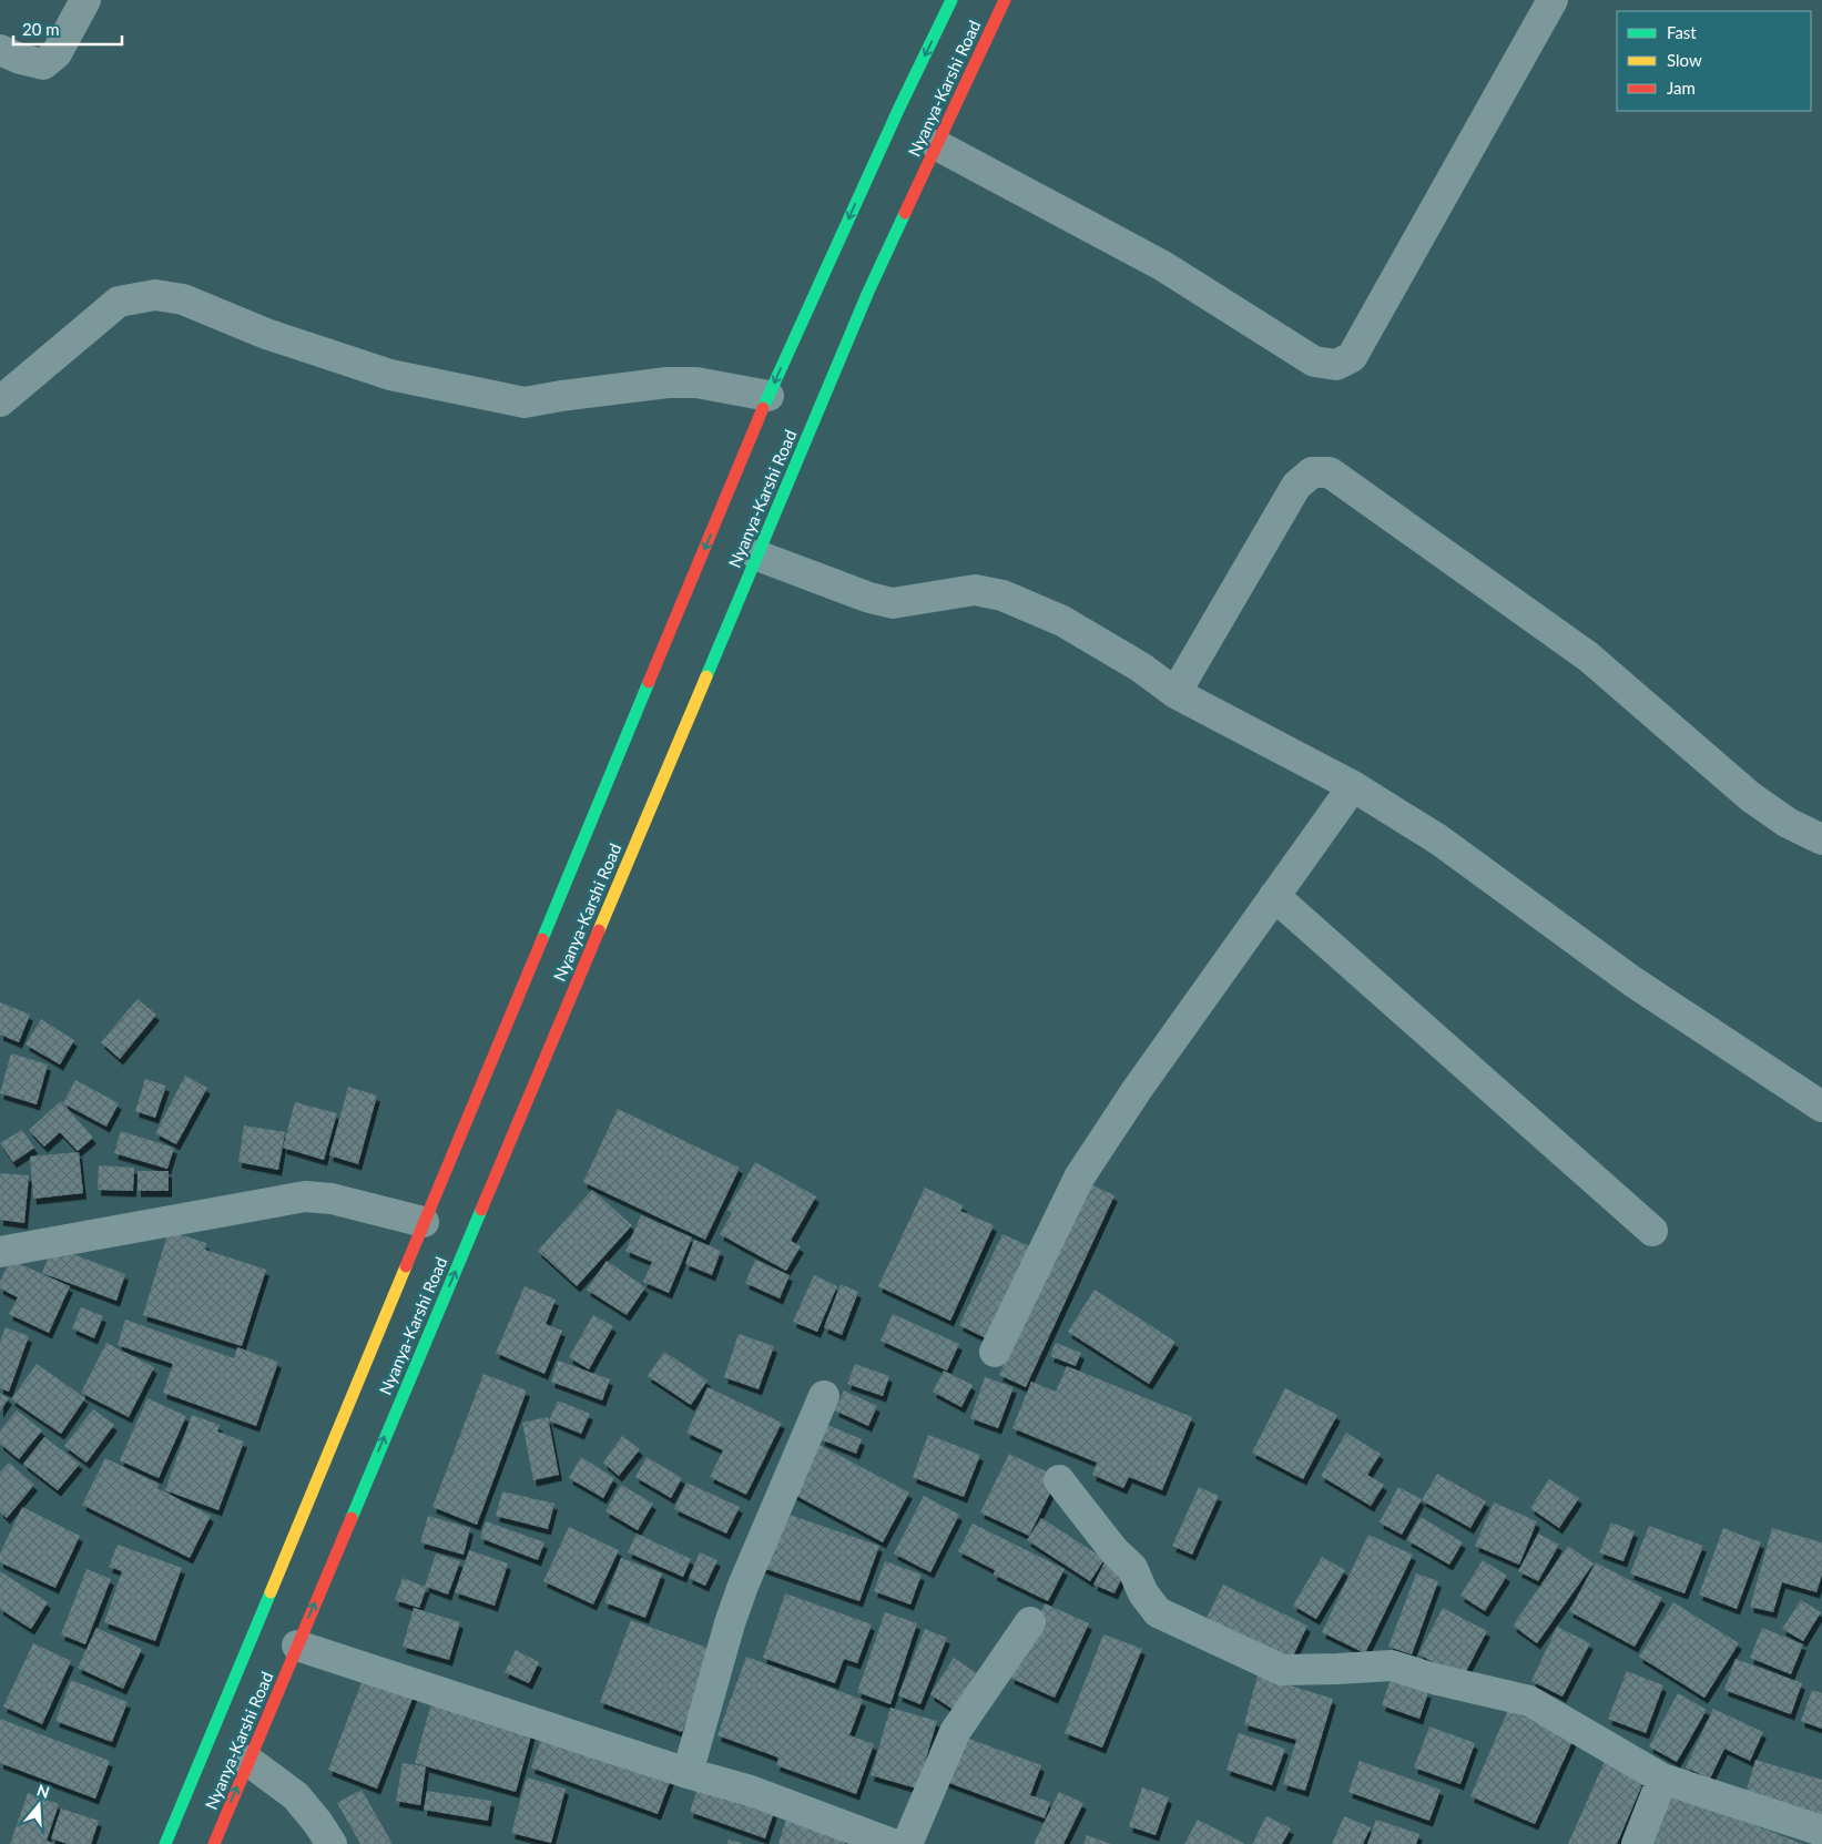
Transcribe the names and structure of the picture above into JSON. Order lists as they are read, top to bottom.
{
  "streets": {
    "main road": ["Nyanya-Karshi Road"]
  },
  "legend": ["Fast", "Slow", "Jam"],
  "scale_bar": "20 m",
  "north": "top"
}
